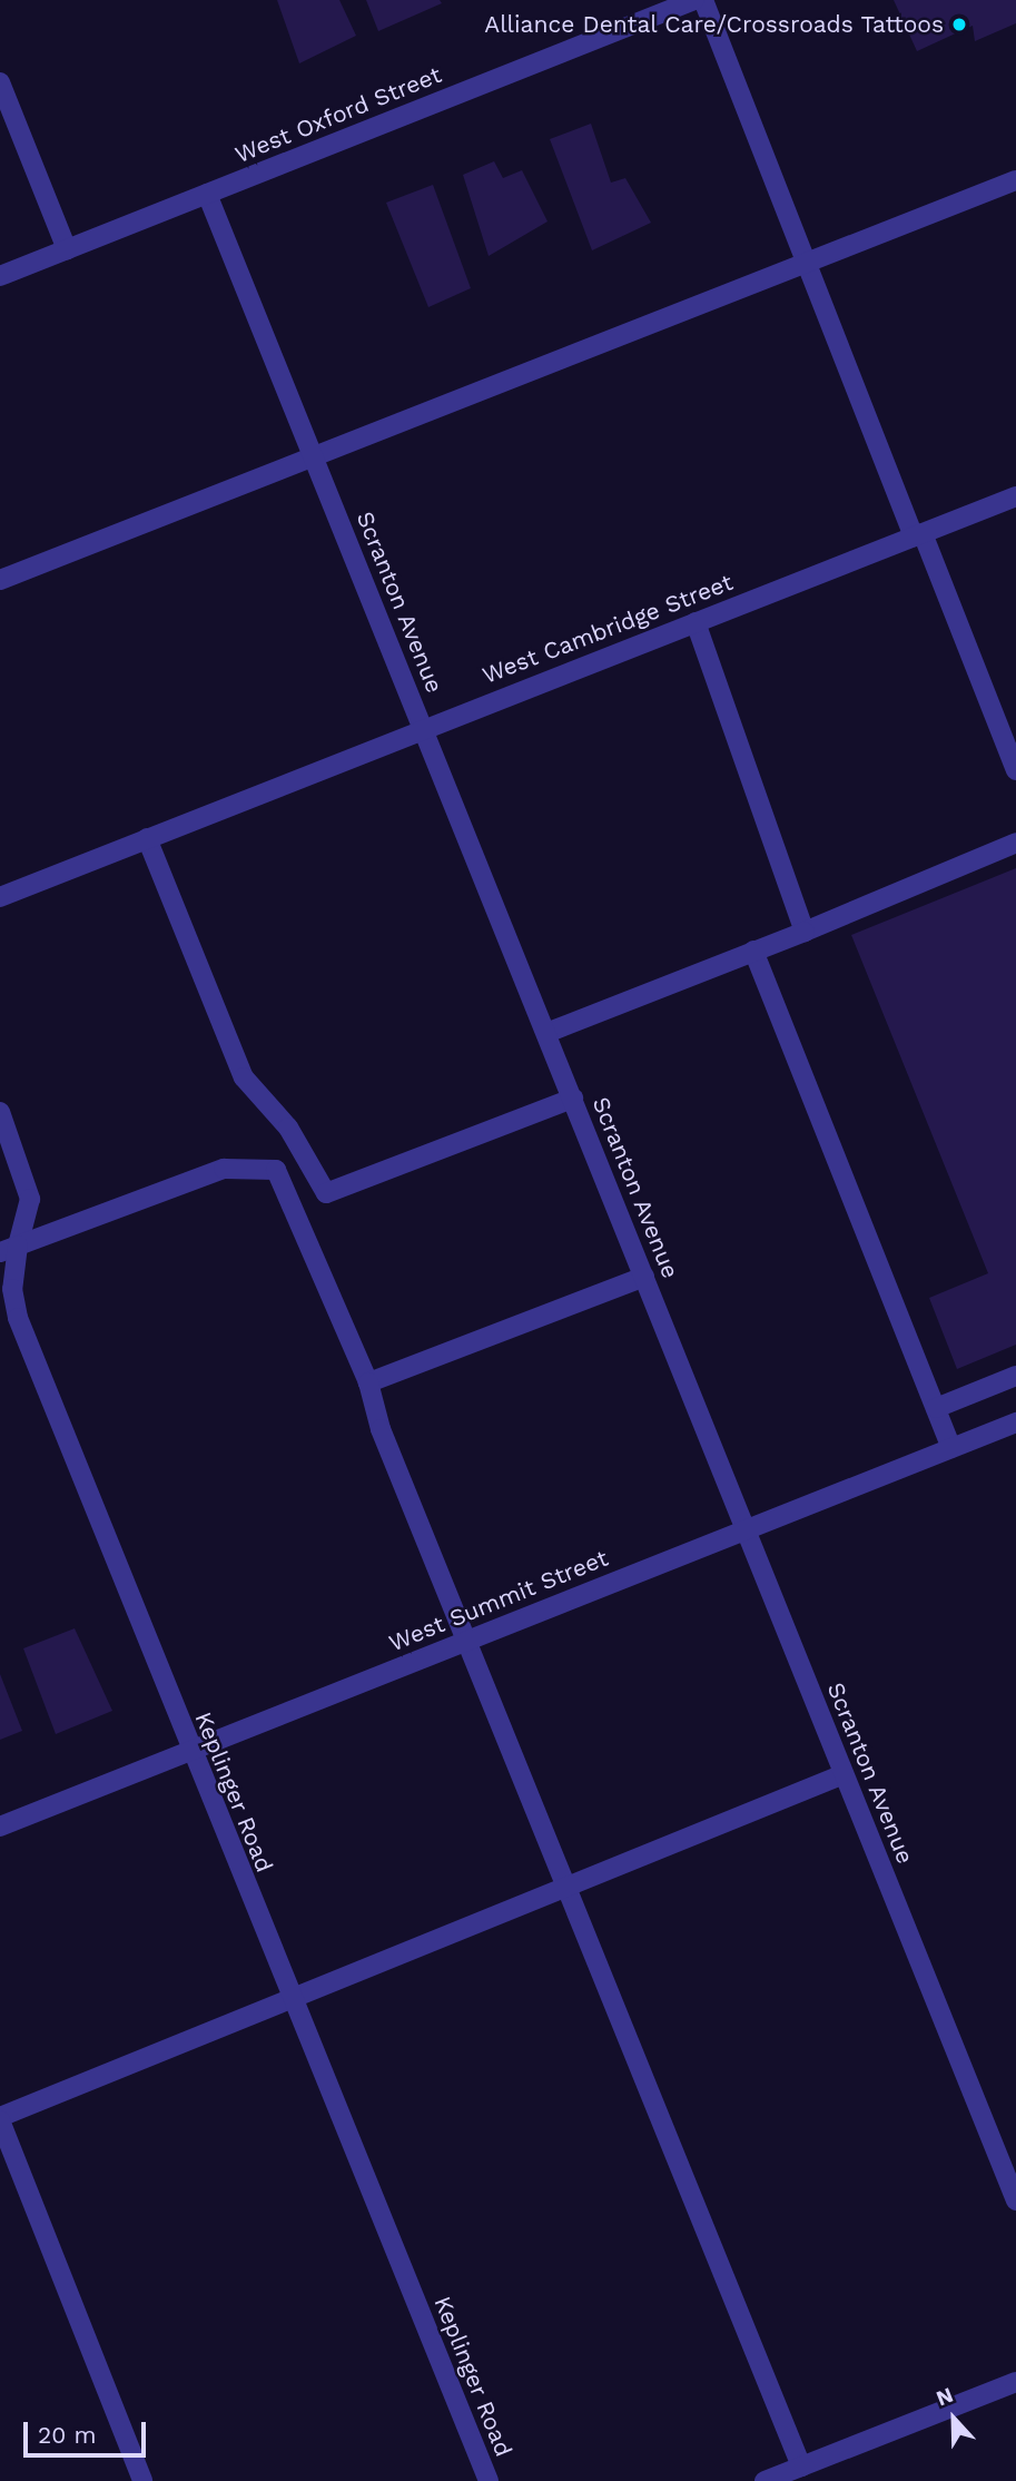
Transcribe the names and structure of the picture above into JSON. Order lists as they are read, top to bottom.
{
  "streets": {
    "street": [
      "West Oxford Street",
      "Scranton Avenue",
      "West Cambridge Street",
      "West Summit Street",
      "Keplinger Road"
    ]
  },
  "crossings": [
    ["West Oxford Street", "Scranton Avenue"],
    ["Scranton Avenue", "West Cambridge Street"],
    ["Scranton Avenue", "West Summit Street"],
    ["West Summit Street", "Keplinger Road"]
  ],
  "places": ["Alliance Dental Care/Crossroads Tattoos"],
  "scale_bar": "20 m",
  "north": "top"
}
